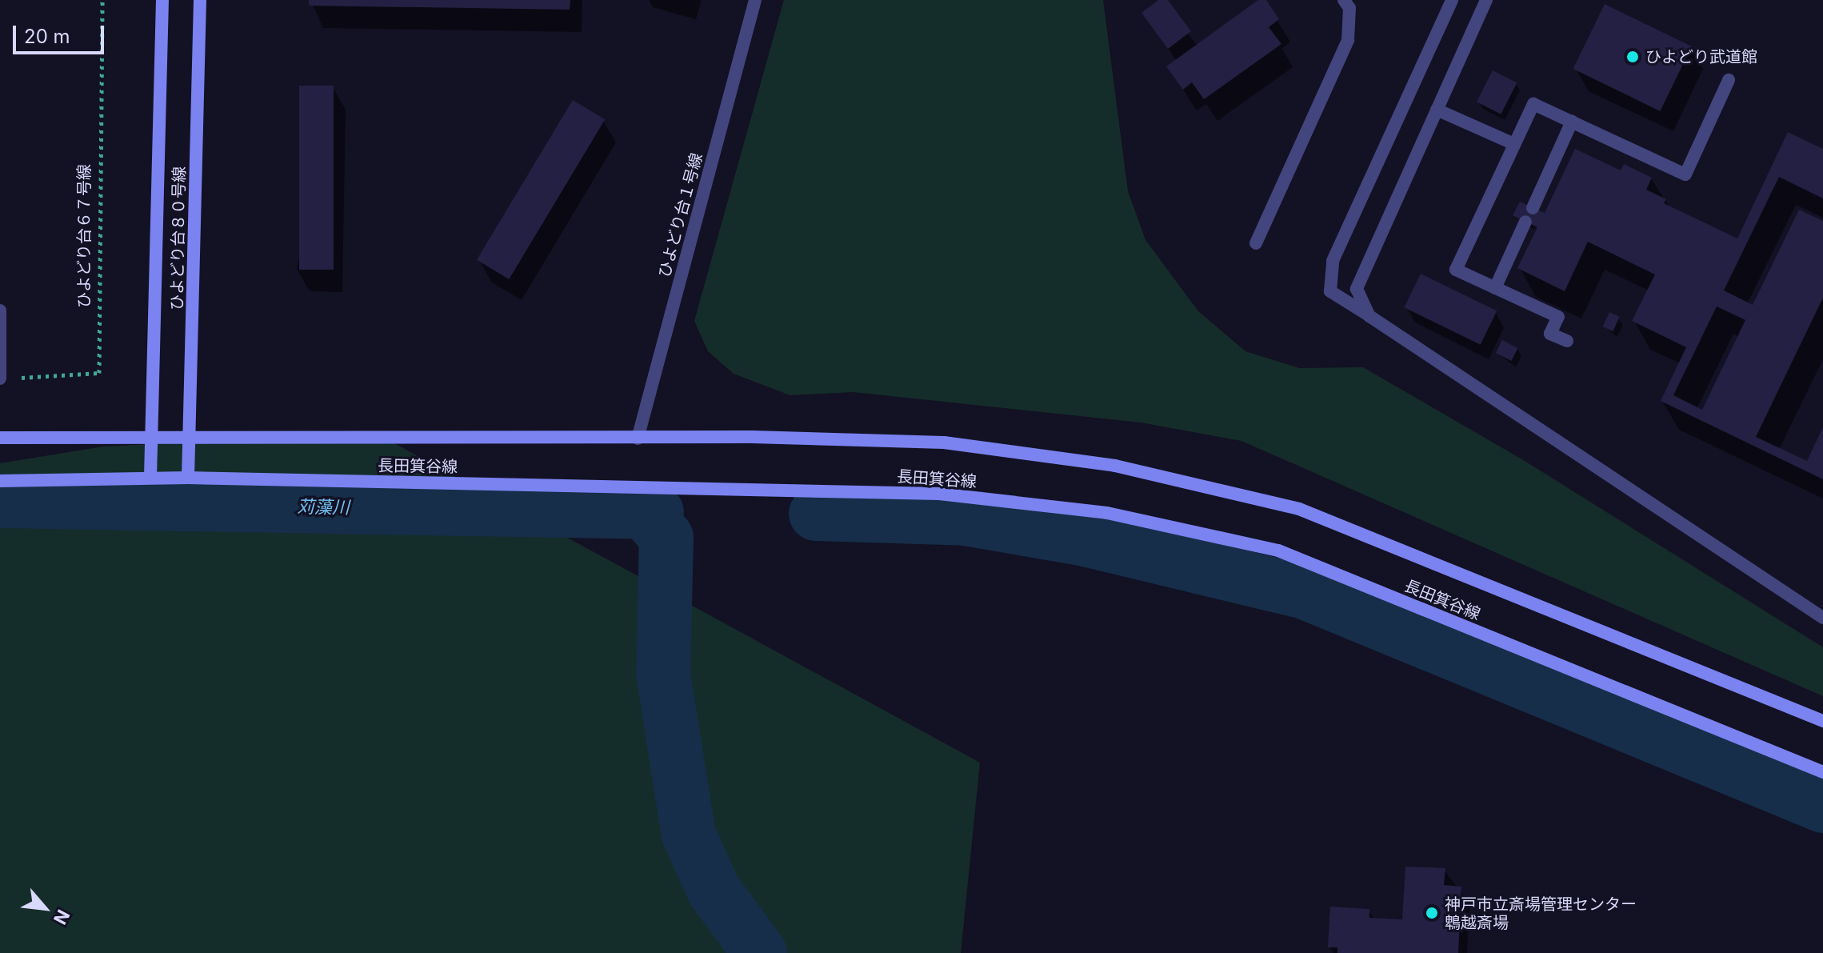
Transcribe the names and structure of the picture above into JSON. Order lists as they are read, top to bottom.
{
  "streets": {
    "street": ["ひよどり台１号線", "ひよどり台８０号線", "長田箕谷線"],
    "path": ["ひよどり台６７号線"]
  },
  "crossings": [
    ["ひよどり台１号線", "長田箕谷線"],
    ["ひよどり台８０号線", "長田箕谷線"]
  ],
  "water": ["苅藻川"],
  "places": ["ひよどり武道館", "神戸市立斎場管理センター 鵯越斎場"],
  "scale_bar": "20 m",
  "north": "bottom right"
}
